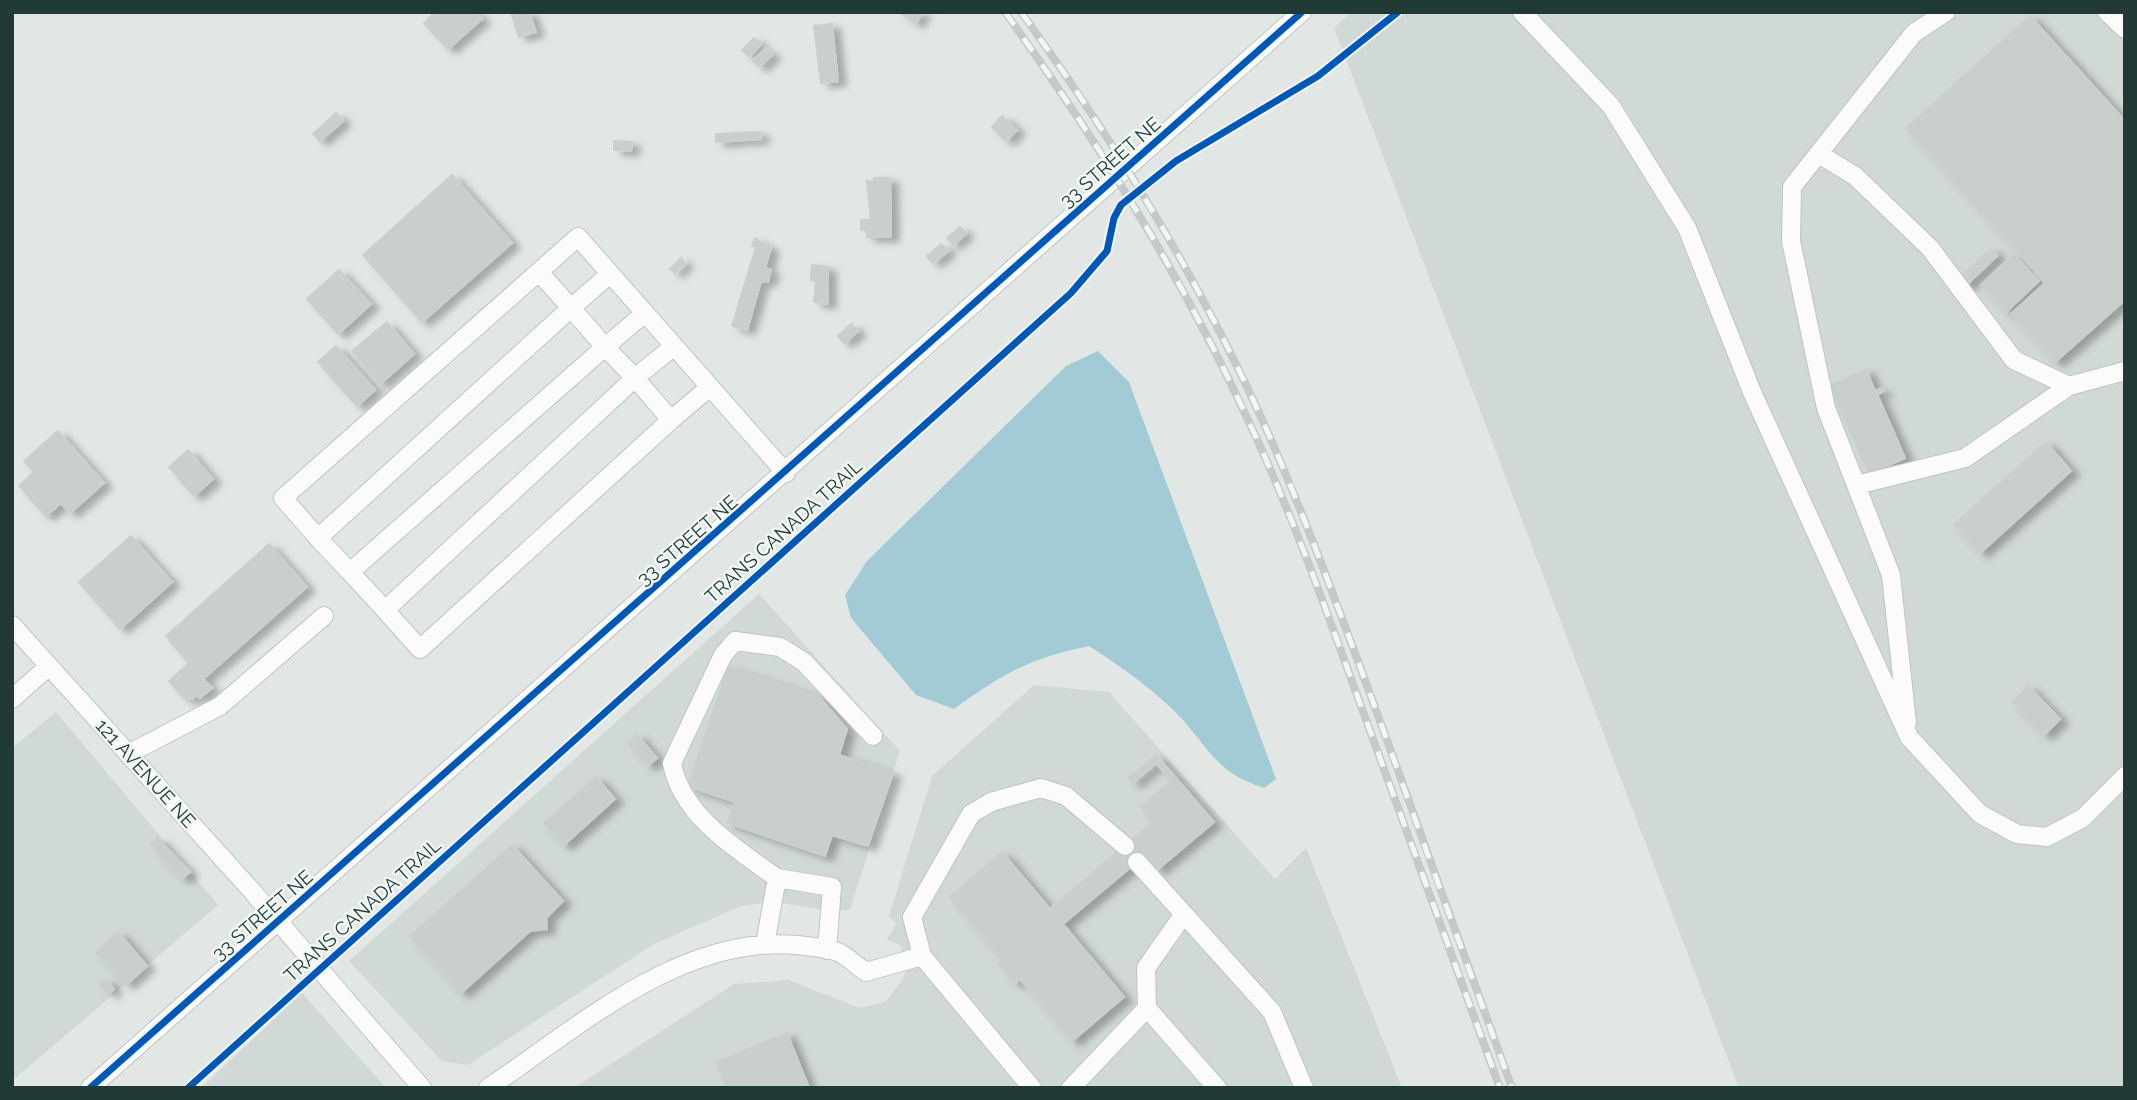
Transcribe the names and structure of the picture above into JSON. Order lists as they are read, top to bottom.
{
  "streets": {
    "street": ["33 STREET NE", "121 AVENUE NE"],
    "cycle path": ["TRANS CANADA TRAIL"]
  },
  "crossings": [
    ["33 STREET NE", "121 AVENUE NE"]
  ]
}
